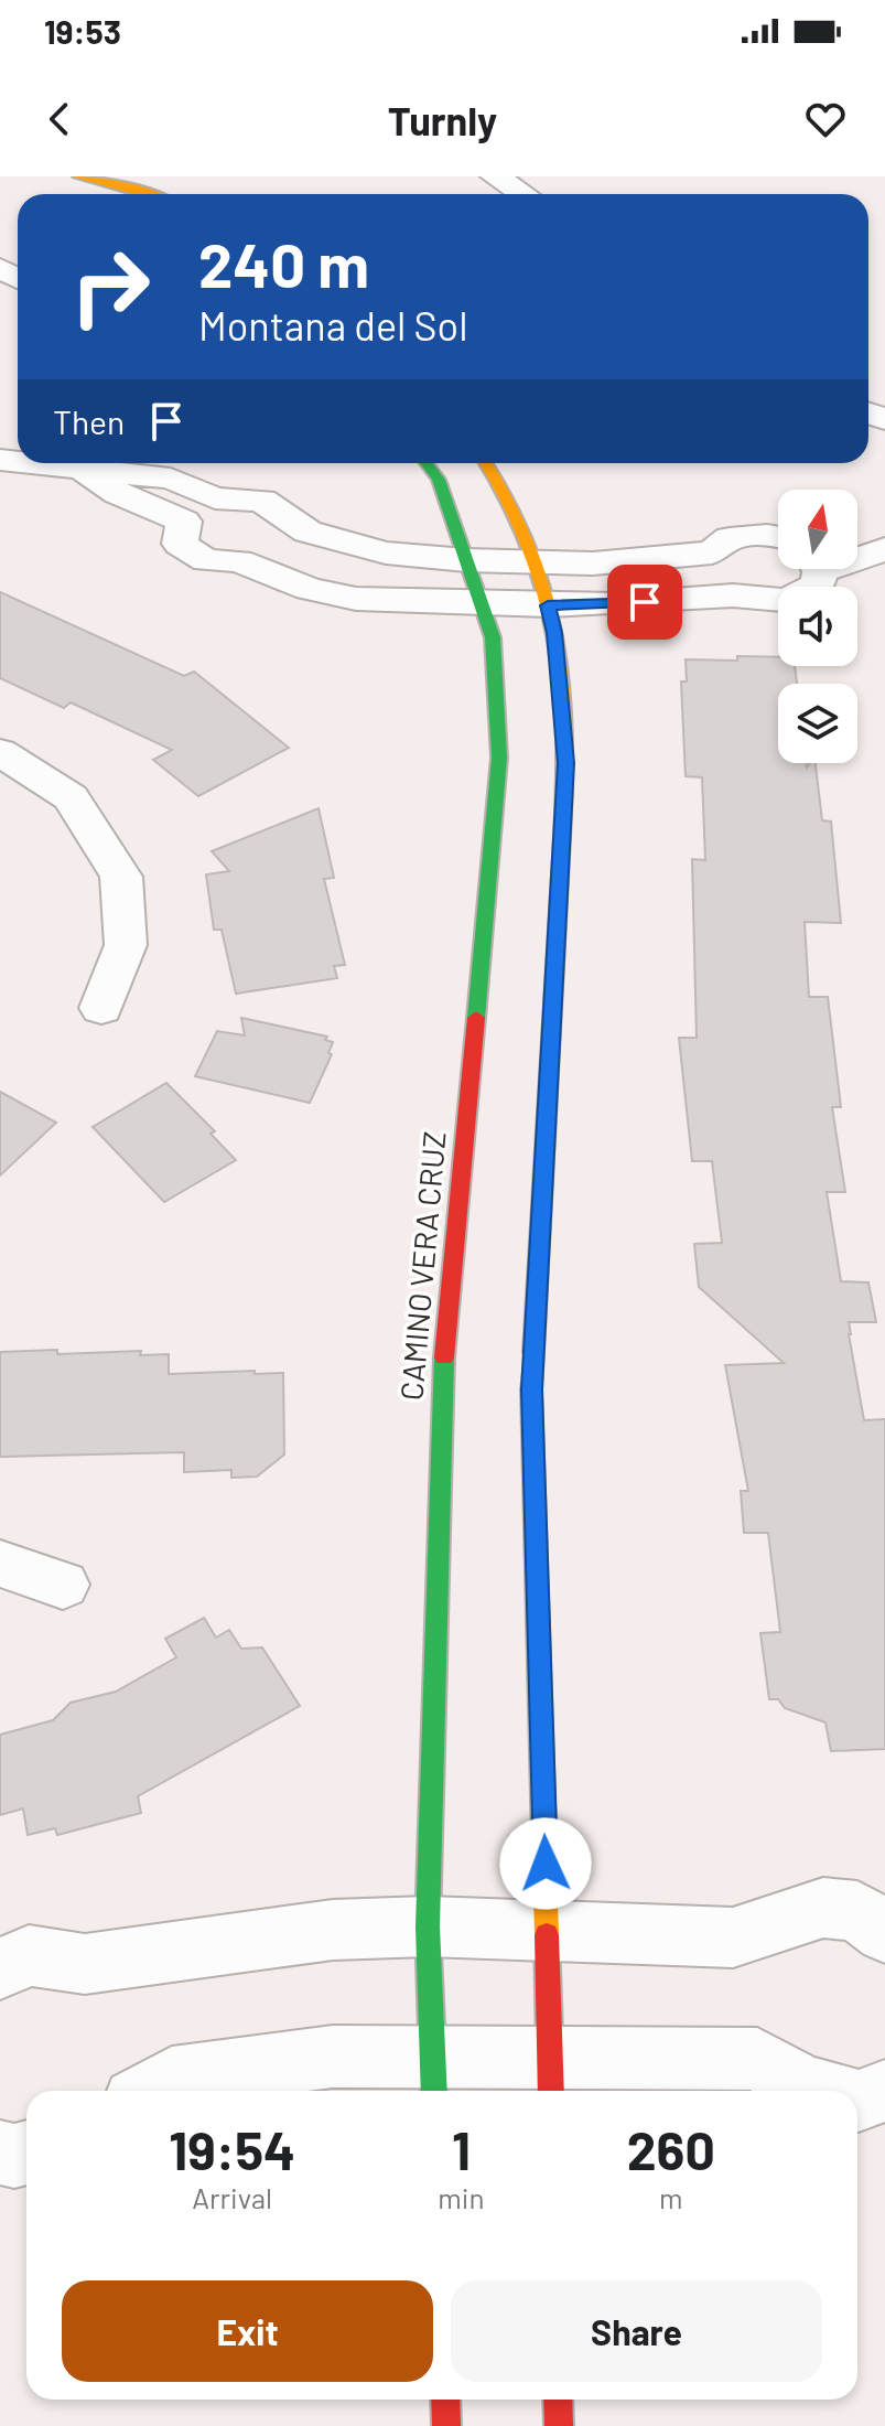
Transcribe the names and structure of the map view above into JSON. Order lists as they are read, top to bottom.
{
  "streets": {
    "main road": ["CAMINO VERA CRUZ"]
  },
  "north": "top",
  "page": {
    "status": "19:53",
    "header": "Turnly",
    "turn": ["240 m", "Montana del Sol"],
    "then": "Then",
    "eta": [
      "19:54",
      "Arrival",
      "1",
      "min",
      "260",
      "m"
    ],
    "buttons": ["Exit", "Share"]
  }
}
